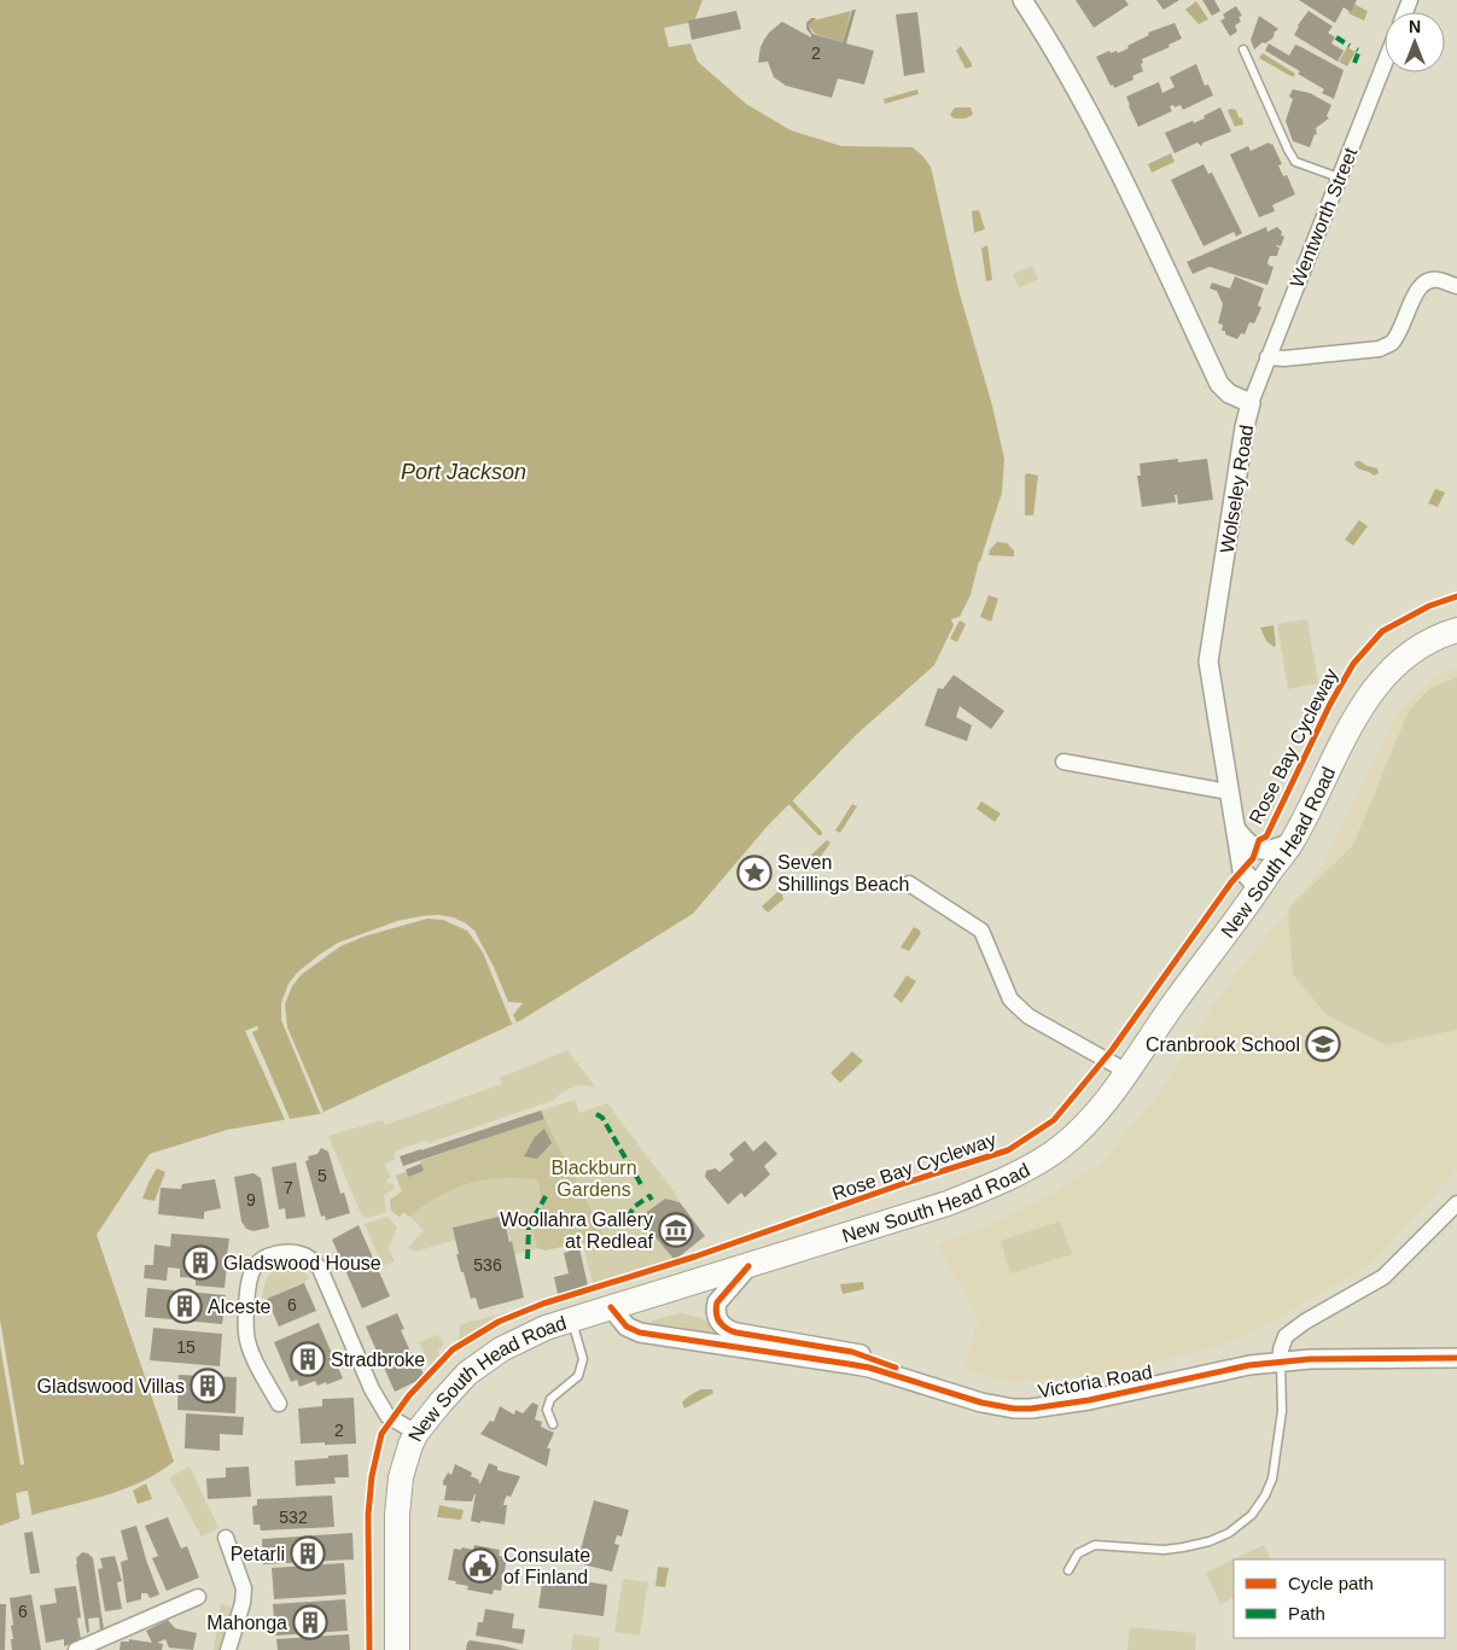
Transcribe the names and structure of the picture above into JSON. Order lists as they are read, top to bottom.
{
  "streets": {
    "main road": ["New South Head Road"],
    "street": ["Wentworth Street", "Wolseley Road", "Victoria Road"],
    "cycle path": ["Rose Bay Cycleway"]
  },
  "crossings": [
    ["Wentworth Street", "Wolseley Road"],
    ["Wolseley Road", "New South Head Road"],
    ["New South Head Road", "Victoria Road"]
  ],
  "water": ["Port Jackson"],
  "parks": ["Blackburn Gardens"],
  "places": {
    "place": ["Seven Shillings Beach"],
    "school or university": ["Cranbrook School"],
    "museum": ["Woollahra Gallery at Redleaf"],
    "building": [
      "Gladswood House",
      "Alceste",
      "Stradbroke",
      "Gladswood Villas",
      "Petarli",
      "Mahonga"
    ],
    "public building": ["Consulate of Finland"]
  },
  "house_numbers": [
    "2",
    "5",
    "7",
    "9",
    "536",
    "6",
    "15",
    "2",
    "532",
    "6"
  ],
  "legend": ["Cycle path", "Path"],
  "north": "top"
}
